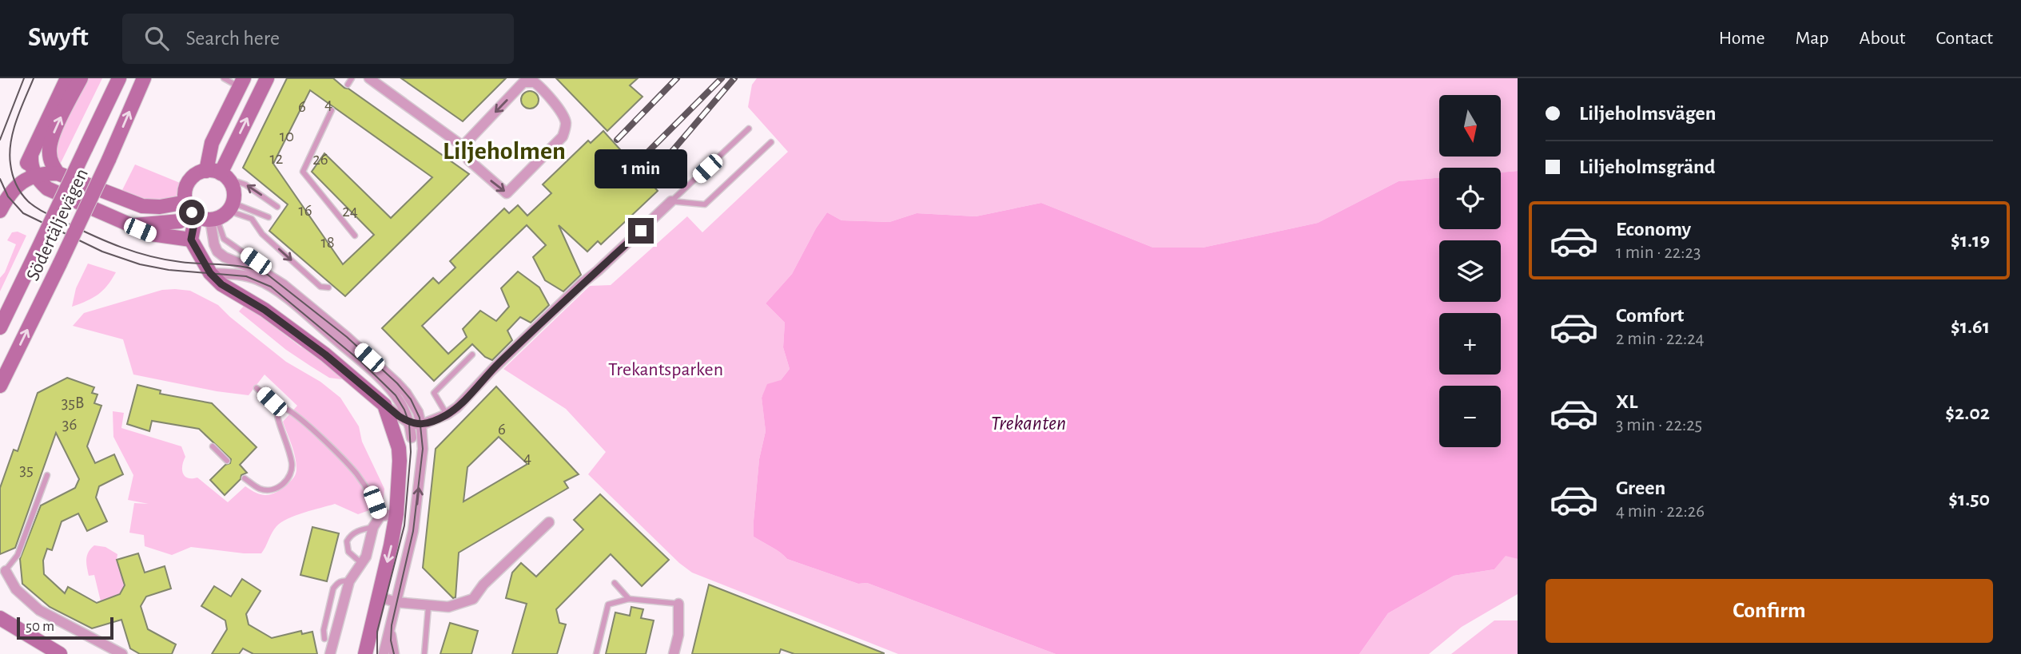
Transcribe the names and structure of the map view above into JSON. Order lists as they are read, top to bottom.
{
  "streets": {
    "street": ["Södertäljevägen"]
  },
  "districts": ["Liljeholmen"],
  "water": ["Trekanten"],
  "parks": ["Trekantsparken"],
  "house_numbers": [
    "4",
    "6",
    "10",
    "12",
    "26",
    "16",
    "24",
    "18",
    "35B",
    "36",
    "6",
    "4",
    "35"
  ],
  "scale_bar": "50 m",
  "north": "bottom",
  "page": {
    "header": "Swyft",
    "search": "Search here",
    "nav": [
      "Home",
      "Map",
      "About",
      "Contact"
    ],
    "banner": ["Liljeholmsvägen", "Liljeholmsgränd"],
    "map_buttons": ["+", "−"],
    "bubble": "1 min",
    "list": [
      {
        "name": "Economy",
        "note": "1 min · 22:23",
        "value": "$1.19"
      },
      {
        "name": "Comfort",
        "note": "2 min · 22:24",
        "value": "$1.61"
      },
      {
        "name": "XL",
        "note": "3 min · 22:25",
        "value": "$2.02"
      },
      {
        "name": "Green",
        "note": "4 min · 22:26",
        "value": "$1.50"
      }
    ],
    "buttons": "Confirm",
    "scale": "50 m"
  }
}
